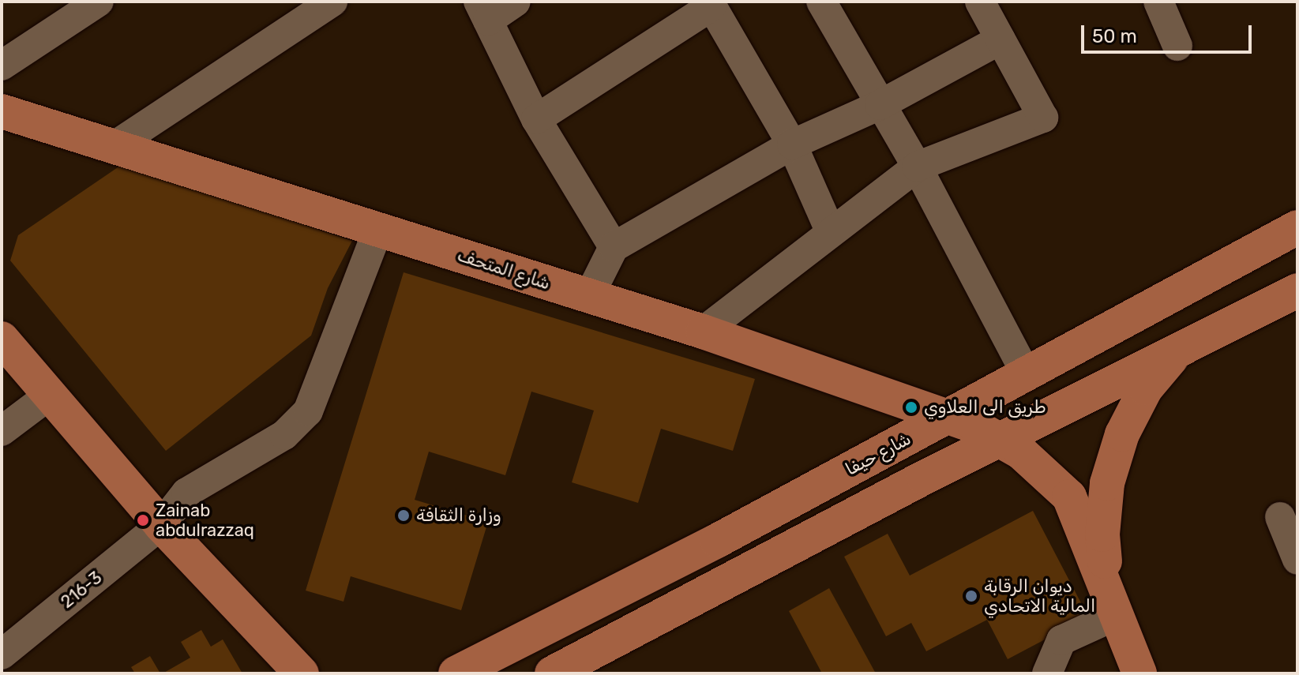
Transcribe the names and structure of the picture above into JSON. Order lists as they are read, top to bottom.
{
  "streets": {
    "main road": ["شارع المتحف", "شارع حيفا"],
    "street": ["216-3"]
  },
  "crossings": [
    ["شارع المتحف", "شارع حيفا"],
    ["شارع المتحف", "216-3"]
  ],
  "places": [
    "طريق الى العلاوي",
    "وزارة الثقافة",
    "Zainab abdulrazzaq",
    "ديوان الرقابة المالية الاتحادي"
  ],
  "scale_bar": "50 m"
}
